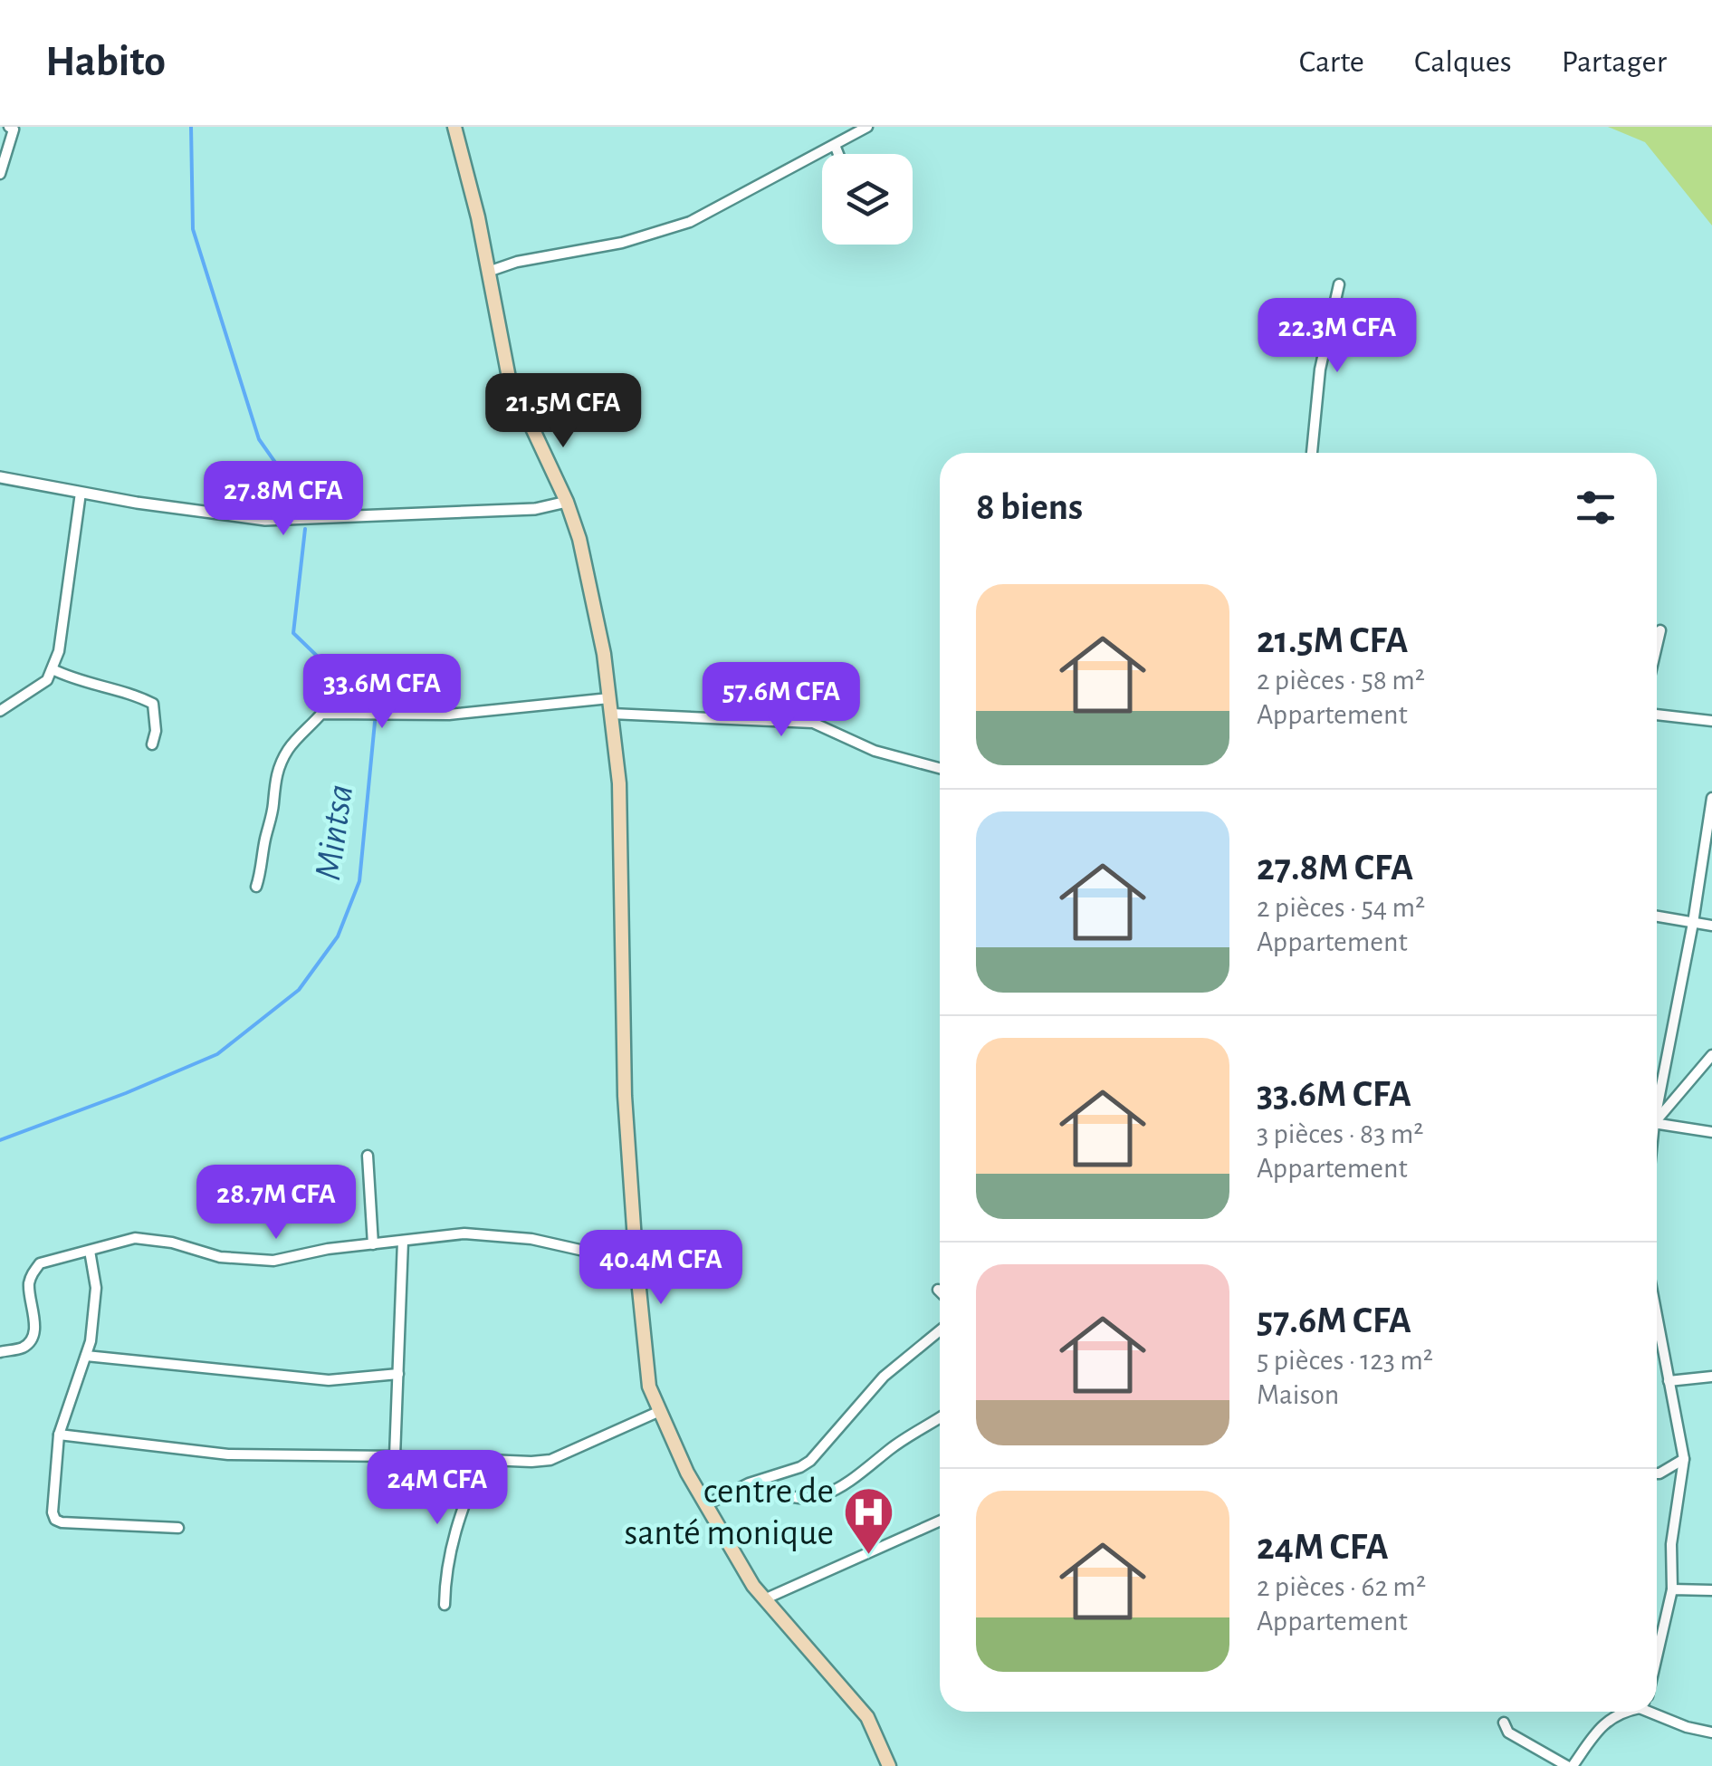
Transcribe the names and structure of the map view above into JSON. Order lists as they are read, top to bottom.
{
  "water": ["Mintsa"],
  "places": {
    "hospital": ["centre de santé monique"]
  },
  "page": {
    "header": "Habito",
    "nav": ["Carte", "Calques", "Partager"],
    "price": [
      "22.3M CFA",
      "21.5M CFA",
      "27.8M CFA",
      "33.6M CFA",
      "57.6M CFA",
      "28.7M CFA",
      "40.4M CFA",
      "24M CFA"
    ],
    "heading": "8 biens",
    "list": [
      {
        "name": "21.5M CFA",
        "note": "2 pièces · 58 m² · Appartement"
      },
      {
        "name": "27.8M CFA",
        "note": "2 pièces · 54 m² · Appartement"
      },
      {
        "name": "33.6M CFA",
        "note": "3 pièces · 83 m² · Appartement"
      },
      {
        "name": "57.6M CFA",
        "note": "5 pièces · 123 m² · Maison"
      },
      {
        "name": "24M CFA",
        "note": "2 pièces · 62 m² · Appartement"
      }
    ]
  }
}
